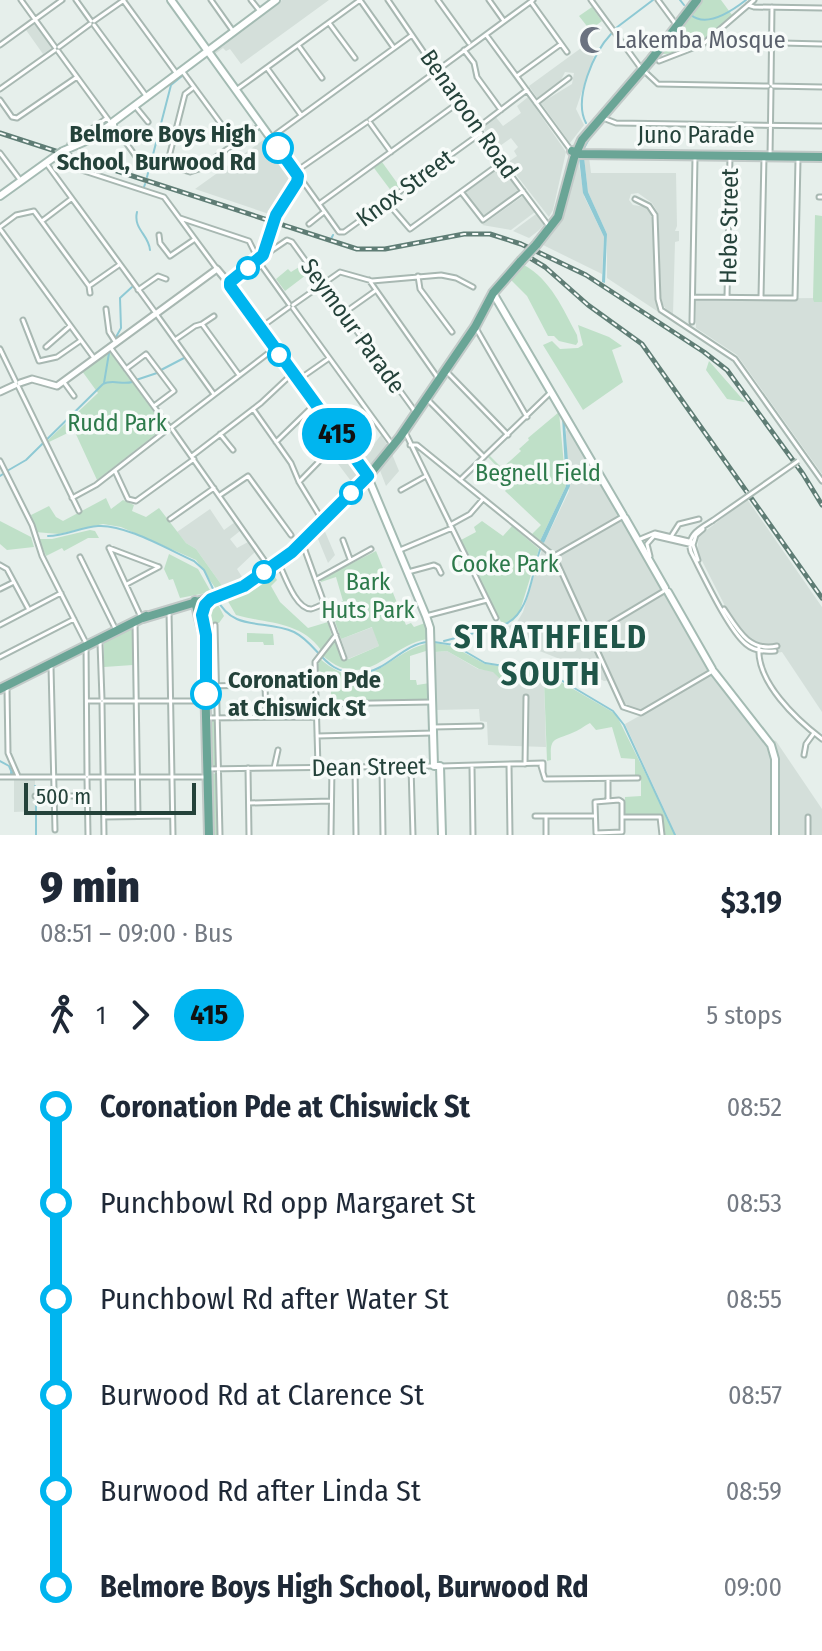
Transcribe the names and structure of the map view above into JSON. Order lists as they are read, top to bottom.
{
  "streets": {
    "main road": ["Juno Parade"],
    "street": [
      "Benaroon Road",
      "Knox Street",
      "Hebe Street",
      "Seymour Parade",
      "Dean Street"
    ]
  },
  "crossings": [
    ["Benaroon Road", "Knox Street"],
    ["Juno Parade", "Hebe Street"]
  ],
  "districts": ["STRATHFIELD SOUTH"],
  "parks": [
    "Rudd Park",
    "Begnell Field",
    "Cooke Park",
    "Bark Huts Park"
  ],
  "places": {
    "mosque": ["Lakemba Mosque"],
    "other": ["Belmore Boys High School, Burwood Rd", "Coronation Pde at Chiswick St"]
  },
  "lines": ["bus line 415"],
  "scale_bar": "500 m",
  "page": {
    "on_map": "415",
    "scale": "500 m",
    "heading": ["9 min", "08:51 – 09:00 · Bus", "$3.19"],
    "legs": ["1", "415", "5 stops"],
    "list": [
      {
        "name": "Coronation Pde at Chiswick St",
        "value": "08:52"
      },
      {
        "name": "Punchbowl Rd opp Margaret St",
        "value": "08:53"
      },
      {
        "name": "Punchbowl Rd after Water St",
        "value": "08:55"
      },
      {
        "name": "Burwood Rd at Clarence St",
        "value": "08:57"
      },
      {
        "name": "Burwood Rd after Linda St",
        "value": "08:59"
      },
      {
        "name": "Belmore Boys High School, Burwood Rd",
        "value": "09:00"
      }
    ]
  }
}
